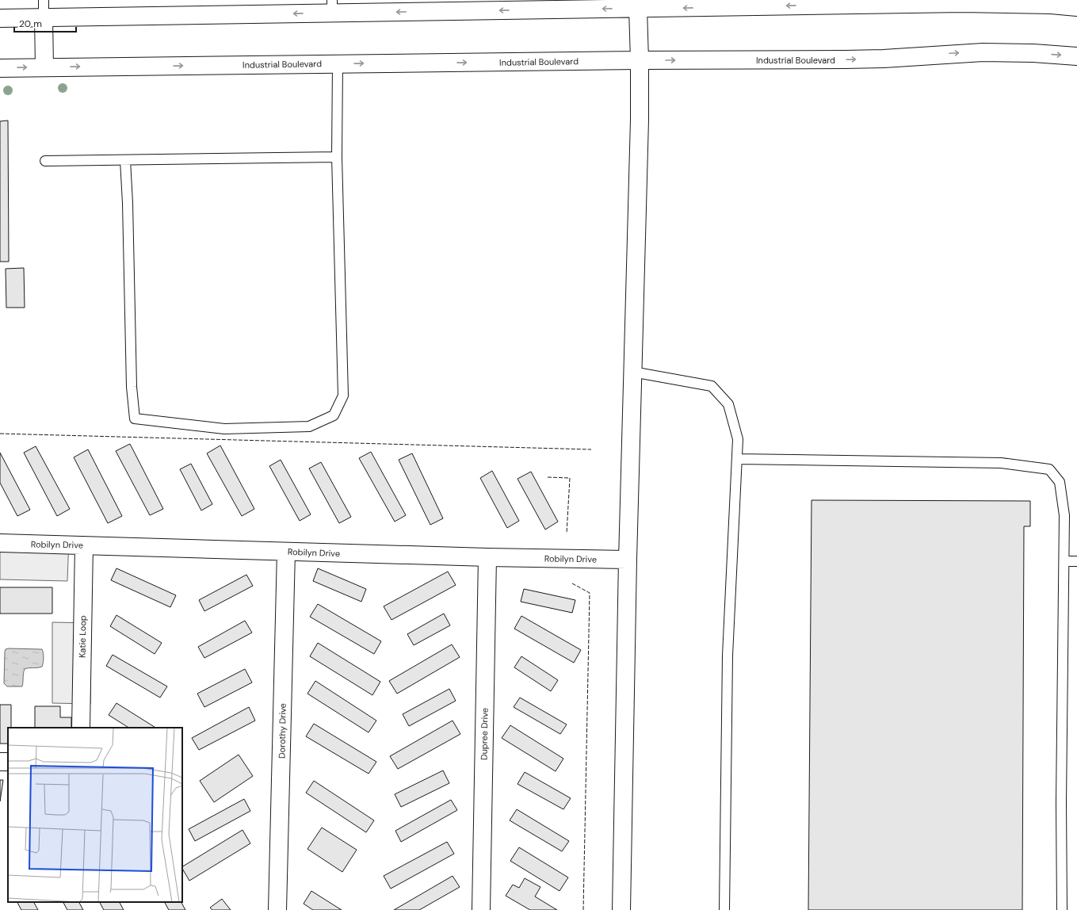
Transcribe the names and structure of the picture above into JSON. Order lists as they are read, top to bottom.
{
  "streets": {
    "street": [
      "Industrial Boulevard",
      "Robilyn Drive",
      "Katie Loop",
      "Dorothy Drive",
      "Dupree Drive"
    ]
  },
  "crossings": [
    ["Robilyn Drive", "Katie Loop"],
    ["Robilyn Drive", "Dorothy Drive"],
    ["Robilyn Drive", "Dupree Drive"]
  ],
  "scale_bar": "20 m"
}
